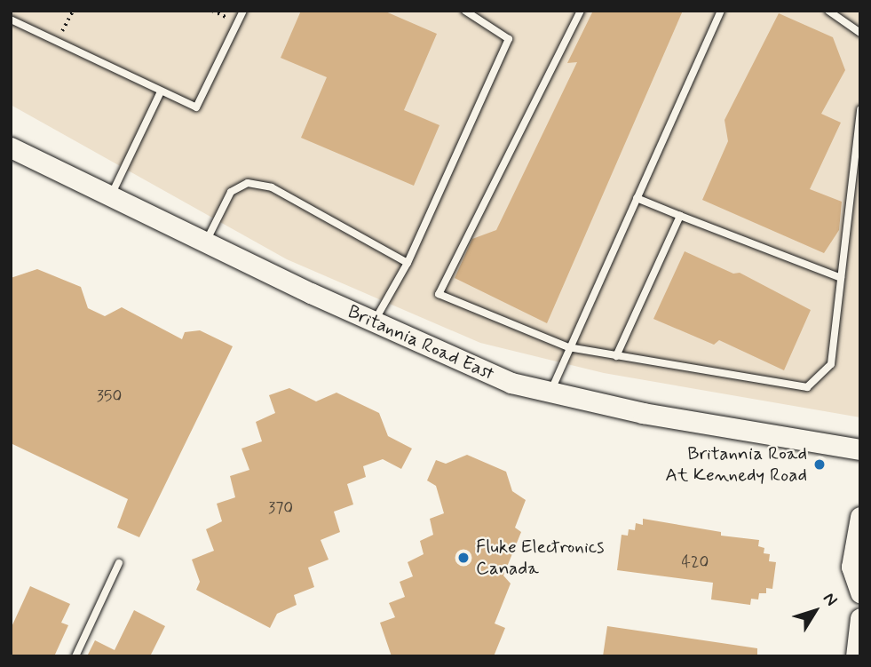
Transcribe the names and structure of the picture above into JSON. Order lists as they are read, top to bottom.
{
  "streets": {
    "main road": ["Britannia Road East"]
  },
  "places": ["Britannia Road At Kennedy Road", "Fluke Electronics Canada"],
  "house_numbers": ["350", "370", "420"],
  "north": "top right"
}
